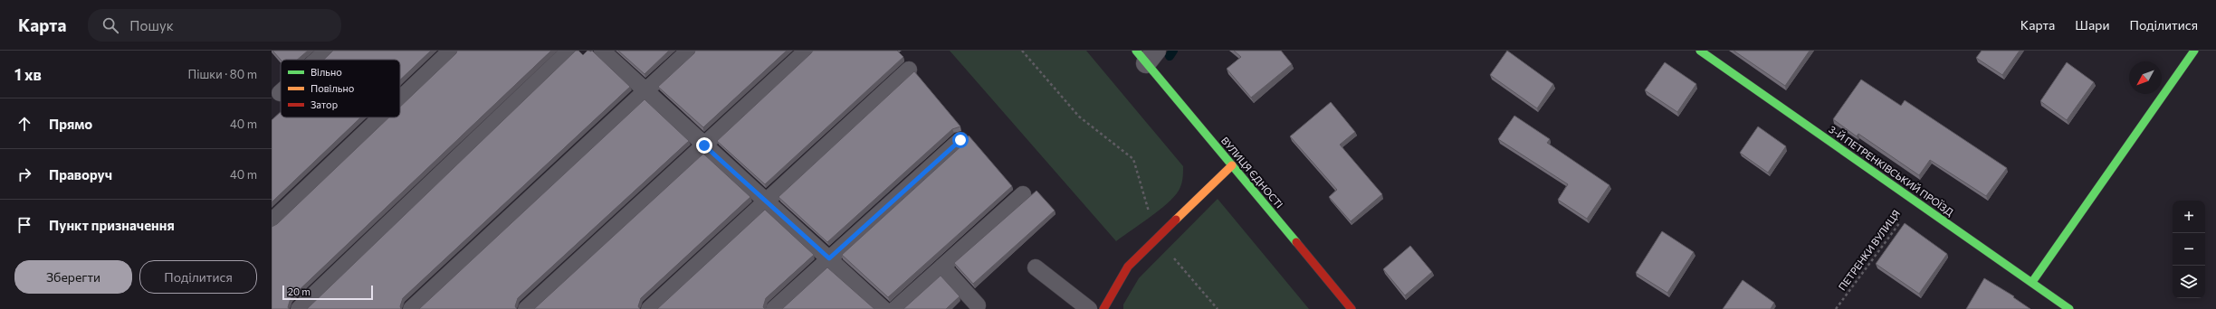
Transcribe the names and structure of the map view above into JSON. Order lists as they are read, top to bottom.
{
  "streets": {
    "street": ["3-Й ПЕТРЕНКІВСЬКИЙ ПРОЇЗД", "ВУЛИЦЯ ЄДНОСТІ"],
    "path": ["ПЕТРЕНКИ ВУЛИЦЯ"]
  },
  "crossings": [
    ["3-Й ПЕТРЕНКІВСЬКИЙ ПРОЇЗД", "ПЕТРЕНКИ ВУЛИЦЯ"]
  ],
  "legend": ["Вільно", "Повільно", "Затор"],
  "scale_bar": "20 m",
  "north": "bottom left",
  "page": {
    "header": "Карта",
    "search": "Пошук",
    "nav": ["Карта", "Шари", "Поділитися"],
    "heading": ["1 хв", "Пішки · 80 m"],
    "list": [
      ["Прямо", "40 m"],
      ["Праворуч", "40 m"],
      "Пункт призначення"
    ],
    "map_buttons": ["+", "−"],
    "buttons": ["Зберегти", "Поділитися"],
    "scale": "20 m"
  }
}
